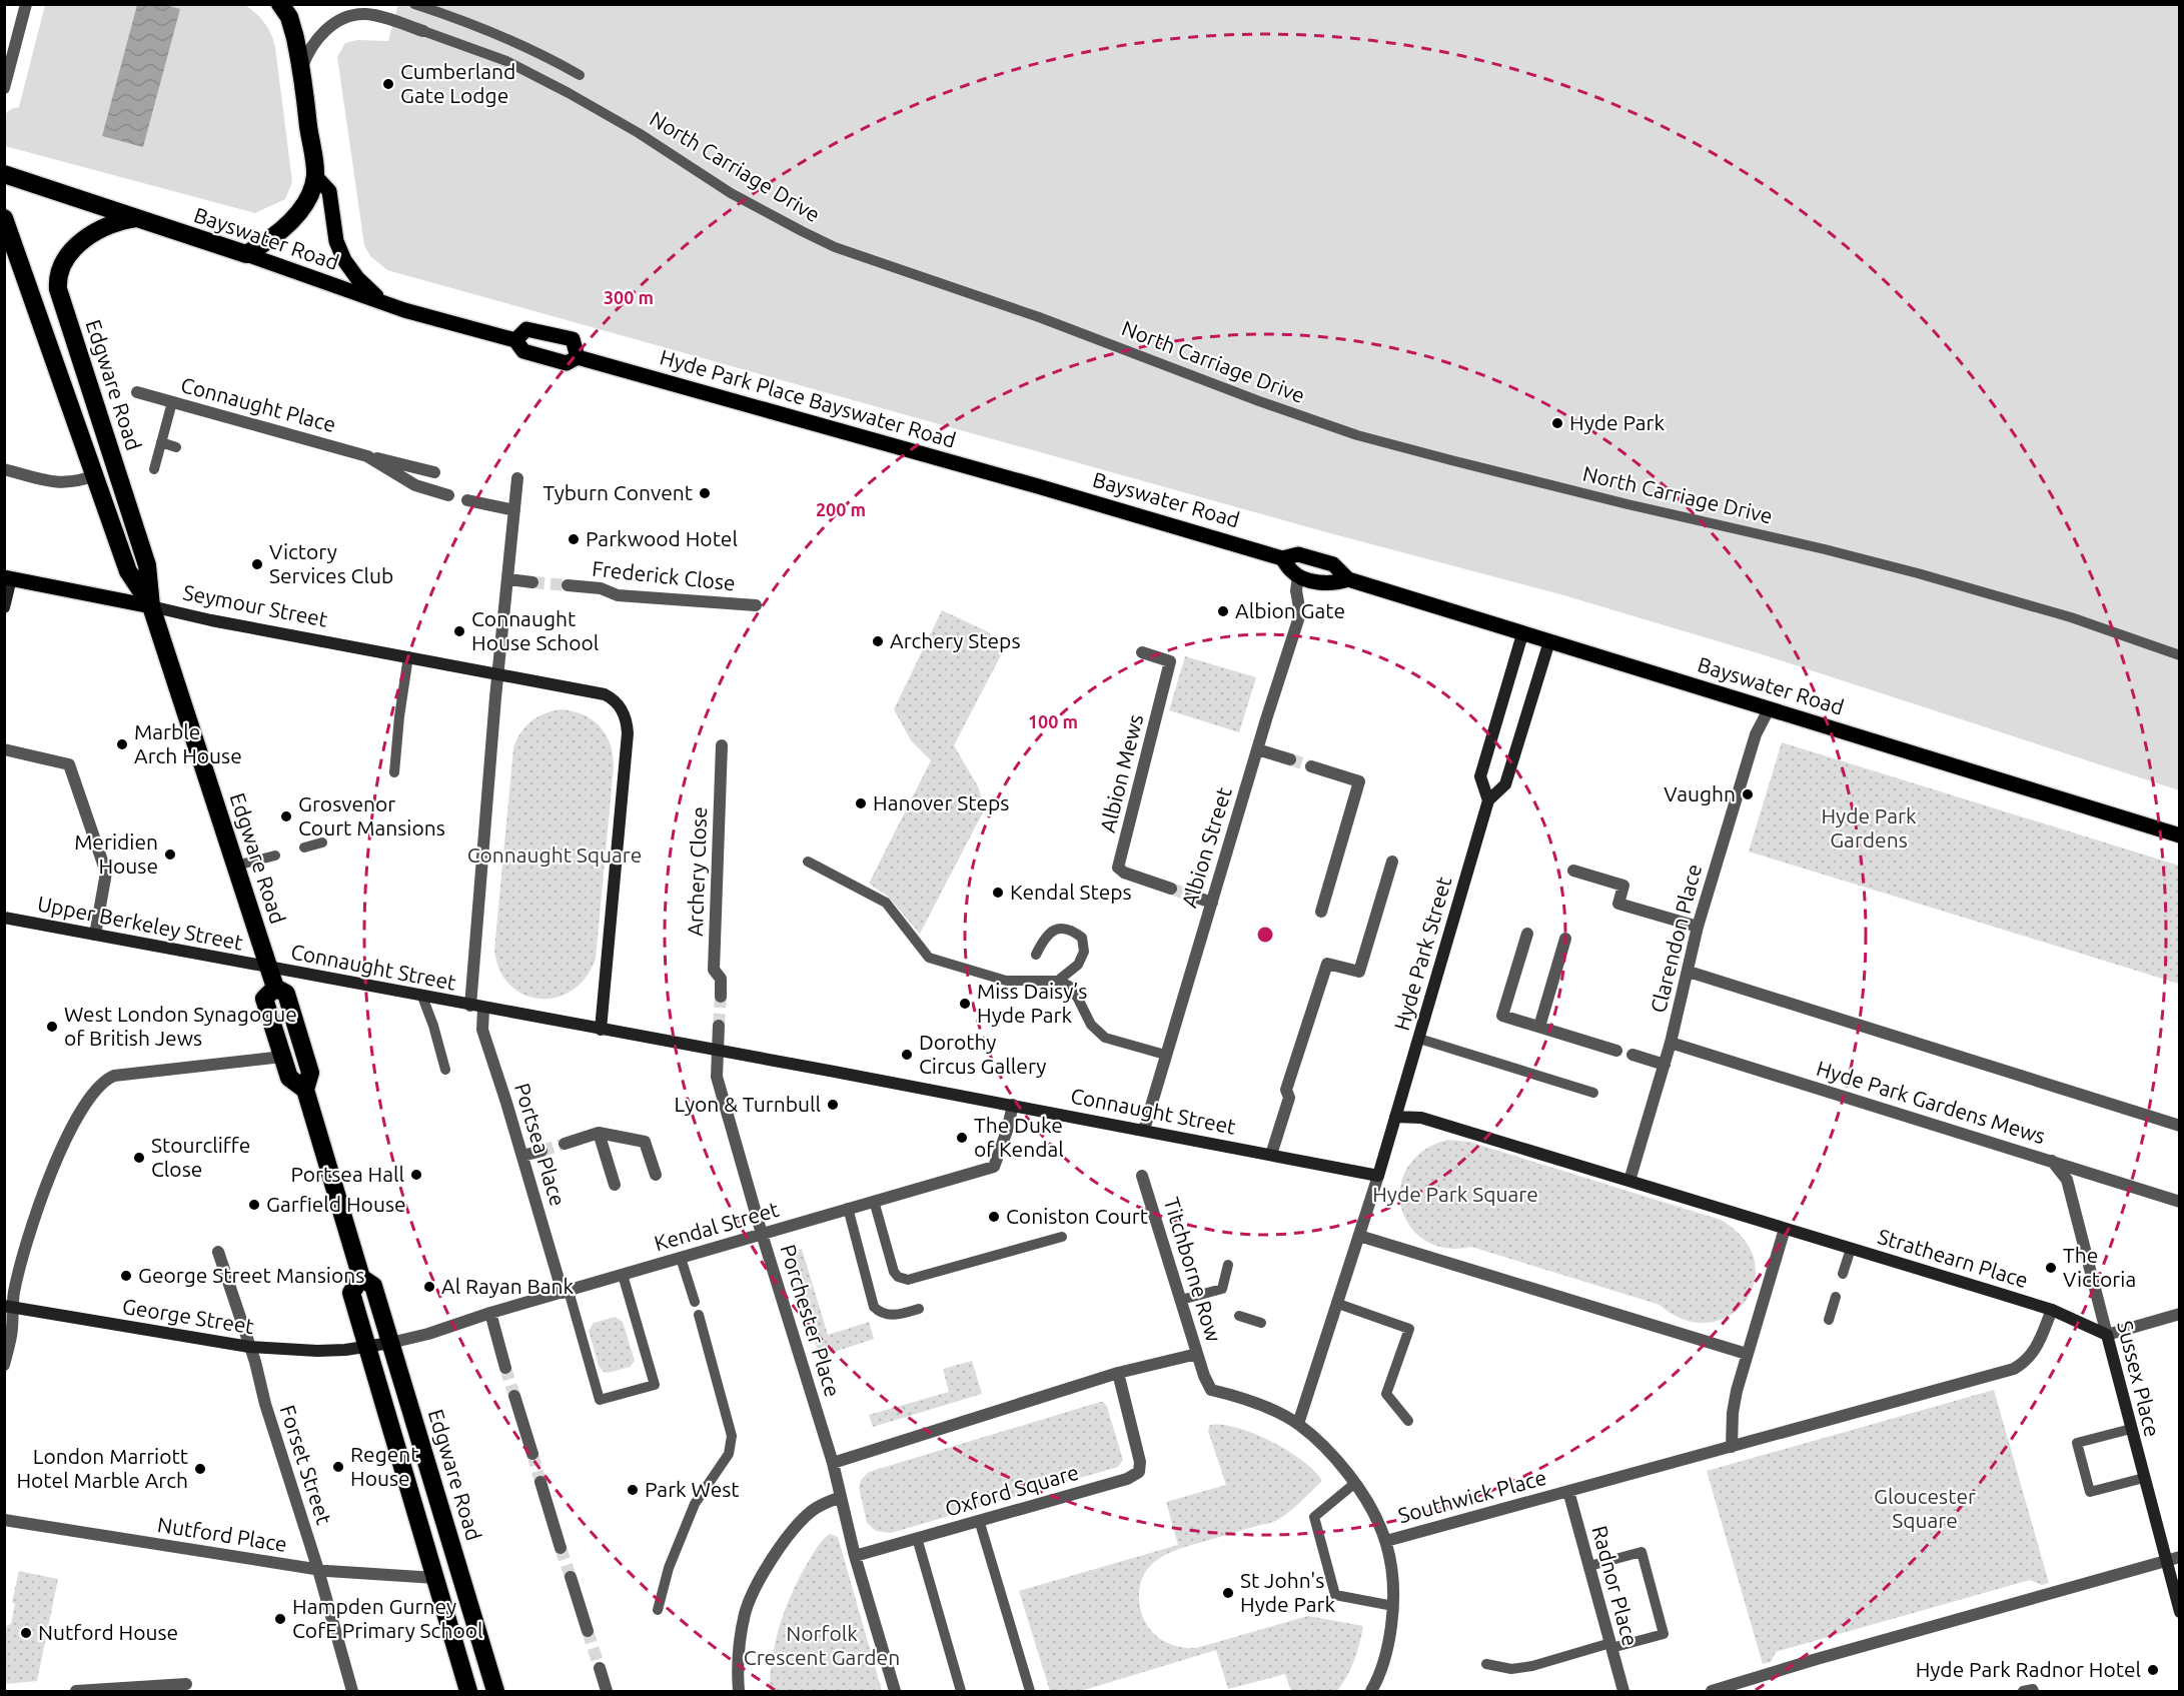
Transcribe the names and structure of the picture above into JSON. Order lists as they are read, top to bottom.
{
  "streets": {
    "highway": ["Bayswater Road", "Edgware Road"],
    "main road": ["Hyde Park Place Bayswater Road", "Seymour Street"],
    "street": [
      "North Carriage Drive",
      "Connaught Place",
      "Frederick Close",
      "Albion Mews",
      "Albion Street",
      "Archery Close",
      "Upper Berkeley Street",
      "Clarendon Place",
      "Hyde Park Street",
      "Connaught Street",
      "Hyde Park Gardens Mews",
      "Portsea Place",
      "Kendal Street",
      "Strathearn Place",
      "Titchborne Row",
      "George Street",
      "Porchester Place",
      "Sussex Place",
      "Forset Street",
      "Oxford Square",
      "Southwick Place",
      "Nutford Place",
      "Radnor Place"
    ]
  },
  "crossings": [
    ["Bayswater Road", "Edgware Road"],
    ["Bayswater Road", "Hyde Park Place Bayswater Road"],
    ["Bayswater Road", "Albion Street"],
    ["Bayswater Road", "Clarendon Place"],
    ["Bayswater Road", "Hyde Park Street"],
    ["Edgware Road", "Seymour Street"],
    ["Edgware Road", "Upper Berkeley Street"],
    ["Edgware Road", "Connaught Street"],
    ["Edgware Road", "Kendal Street"],
    ["Edgware Road", "George Street"],
    ["Albion Street", "Connaught Street"],
    ["Upper Berkeley Street", "Connaught Street"],
    ["Clarendon Place", "Hyde Park Gardens Mews"],
    ["Connaught Street", "Kendal Street"],
    ["Connaught Street", "Porchester Place"],
    ["Hyde Park Gardens Mews", "Sussex Place"],
    ["Portsea Place", "Kendal Street"],
    ["Kendal Street", "George Street"],
    ["Kendal Street", "Porchester Place"],
    ["Strathearn Place", "Sussex Place"],
    ["George Street", "Forset Street"],
    ["Forset Street", "Nutford Place"],
    ["Southwick Place", "Radnor Place"]
  ],
  "parks": [
    "Hyde Park Gardens",
    "Connaught Square",
    "Hyde Park Square",
    "Gloucester Square",
    "Norfolk Crescent Garden"
  ],
  "places": [
    "Cumberland Gate Lodge",
    "Hyde Park",
    "Tyburn Convent",
    "Parkwood Hotel",
    "Victory Services Club",
    "Albion Gate",
    "Connaught House School",
    "Archery Steps",
    "Marble Arch House",
    "Vaughn",
    "Hanover Steps",
    "Grosvenor Court Mansions",
    "Meridien House",
    "Kendal Steps",
    "Miss Daisy’s Hyde Park",
    "West London Synagogue of British Jews",
    "Dorothy Circus Gallery",
    "Lyon & Turnbull",
    "The Duke of Kendal",
    "Stourcliffe Close",
    "Portsea Hall",
    "Garfield House",
    "Coniston Court",
    "The Victoria",
    "George Street Mansions",
    "Al Rayan Bank",
    "Regent House",
    "London Marriott Hotel Marble Arch",
    "Park West",
    "St John's Hyde Park",
    "Hampden Gurney CofE Primary School",
    "Nutford House",
    "Hyde Park Radnor Hotel"
  ],
  "rings": ["300 m", "200 m", "100 m"]
}
